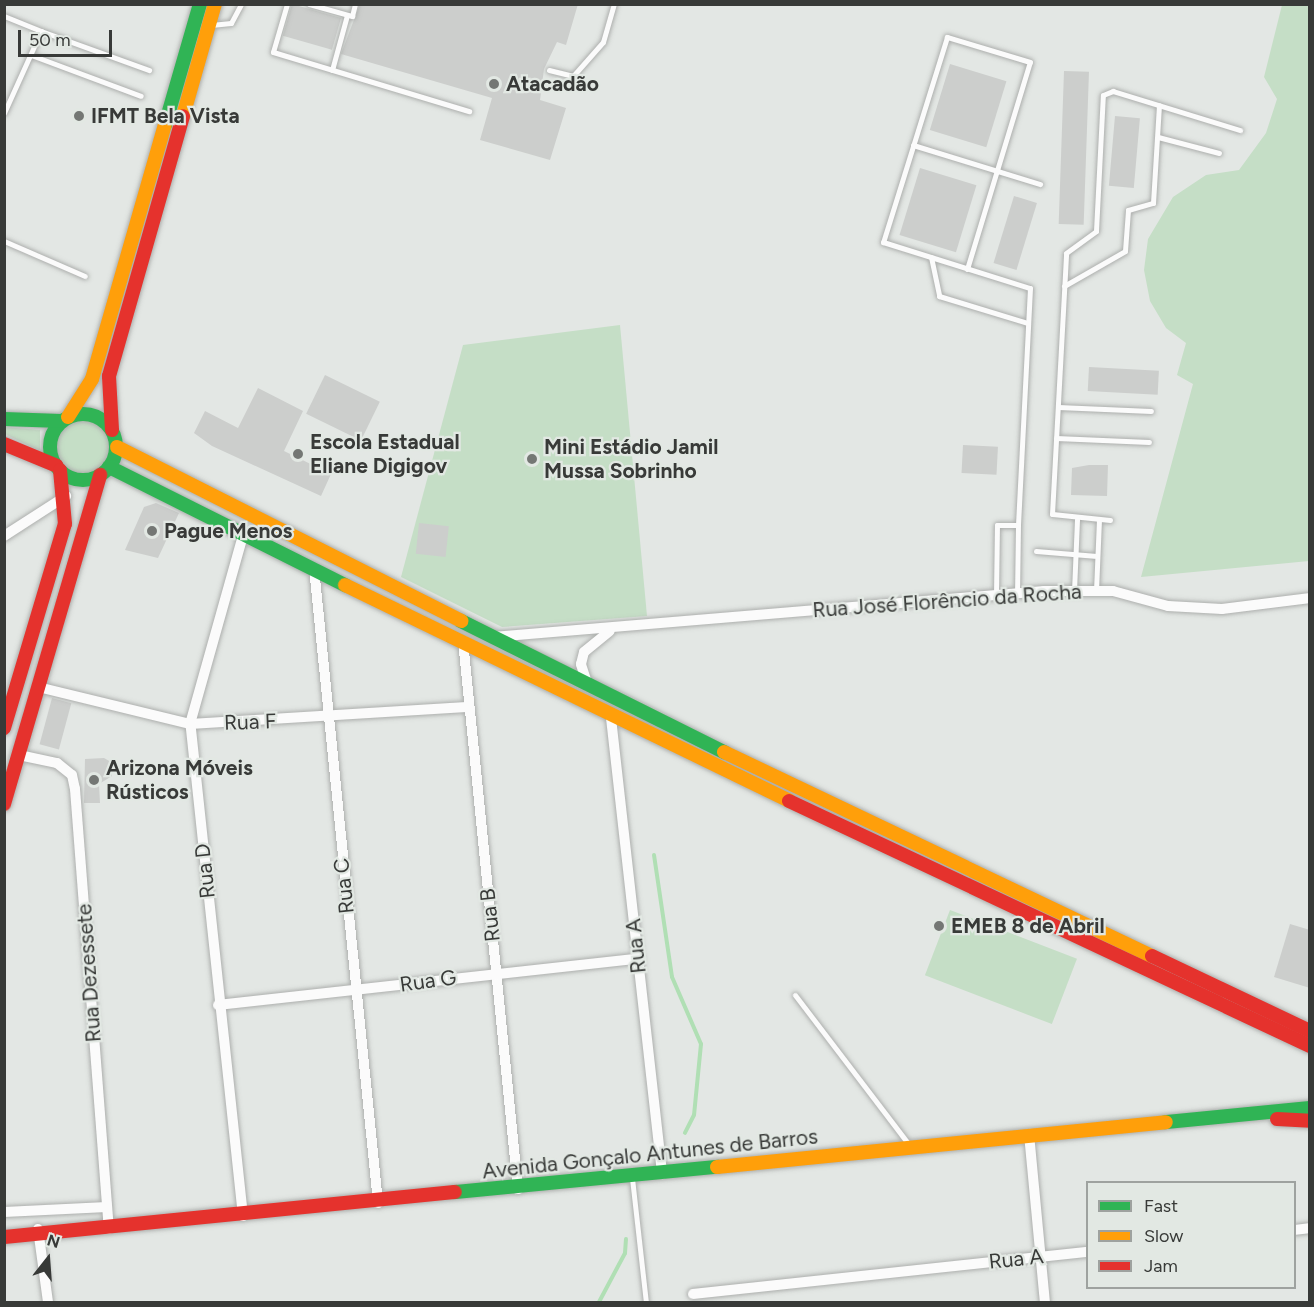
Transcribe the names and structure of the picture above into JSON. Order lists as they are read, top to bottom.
{
  "streets": {
    "main road": ["Avenida Gonçalo Antunes de Barros"],
    "street": [
      "Rua José Florêncio da Rocha",
      "Rua F",
      "Rua D",
      "Rua C",
      "Rua B",
      "Rua A",
      "Rua Dezessete",
      "Rua G"
    ]
  },
  "crossings": [
    ["Rua F", "Rua D"],
    ["Rua F", "Rua C"],
    ["Rua F", "Rua B"],
    ["Rua D", "Rua G"],
    ["Rua D", "Avenida Gonçalo Antunes de Barros"],
    ["Rua C", "Rua G"],
    ["Rua C", "Avenida Gonçalo Antunes de Barros"],
    ["Rua B", "Rua G"],
    ["Rua B", "Avenida Gonçalo Antunes de Barros"],
    ["Rua A", "Rua G"],
    ["Rua A", "Avenida Gonçalo Antunes de Barros"],
    ["Rua Dezessete", "Avenida Gonçalo Antunes de Barros"]
  ],
  "places": [
    "Atacadão",
    "IFMT Bela Vista",
    "Escola Estadual Eliane Digigov",
    "Mini Estádio Jamil Mussa Sobrinho",
    "Pague Menos",
    "Arizona Móveis Rústicos",
    "EMEB 8 de Abril"
  ],
  "legend": ["Fast", "Slow", "Jam"],
  "scale_bar": "50 m",
  "north": "top"
}
